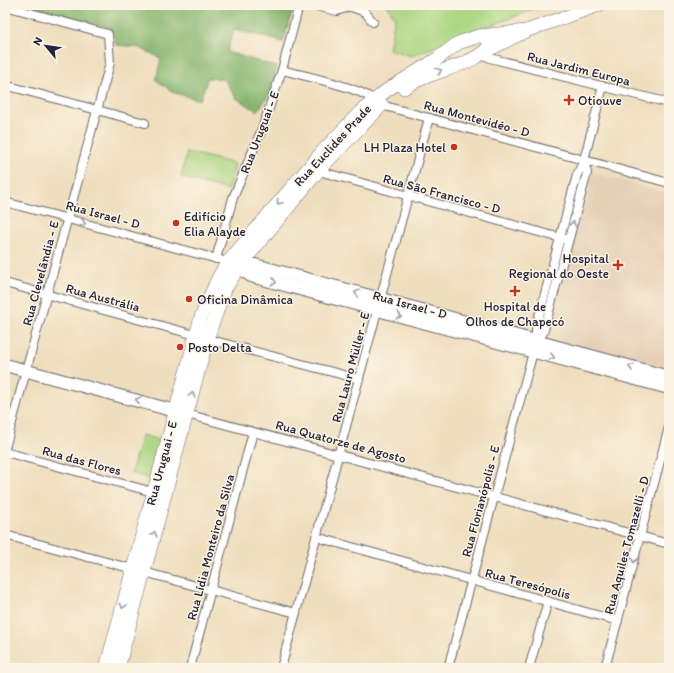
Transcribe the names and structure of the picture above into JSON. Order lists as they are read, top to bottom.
{
  "streets": {
    "main road": ["Rua Uruguai - E", "Rua Euclides Prade"],
    "street": [
      "Rua Jardim Europa",
      "Rua Montevidéo - D",
      "Rua São Francisco - D",
      "Rua Israel - D",
      "Rua Clevelândia - E",
      "Rua Austrália",
      "Rua Lauro Müller - E",
      "Rua Quatorze de Agosto",
      "Rua das Flores",
      "Rua Florianópolis - E",
      "Rua Aquiles Tomazelli - D",
      "Rua Lídia Monteiro da Silva",
      "Rua Teresópolis"
    ]
  },
  "crossings": [
    ["Rua Jardim Europa", "Rua Euclides Prade"],
    ["Rua Jardim Europa", "Rua Florianópolis - E"],
    ["Rua Montevidéo - D", "Rua Uruguai - E"],
    ["Rua Montevidéo - D", "Rua Euclides Prade"],
    ["Rua Montevidéo - D", "Rua Lauro Müller - E"],
    ["Rua Montevidéo - D", "Rua Florianópolis - E"],
    ["Rua Uruguai - E", "Rua Euclides Prade"],
    ["Rua Uruguai - E", "Rua Israel - D"],
    ["Rua Uruguai - E", "Rua Austrália"],
    ["Rua Uruguai - E", "Rua Quatorze de Agosto"],
    ["Rua Uruguai - E", "Rua das Flores"],
    ["Rua Euclides Prade", "Rua São Francisco - D"],
    ["Rua Euclides Prade", "Rua Israel - D"],
    ["Rua São Francisco - D", "Rua Lauro Müller - E"],
    ["Rua São Francisco - D", "Rua Florianópolis - E"],
    ["Rua Israel - D", "Rua Clevelândia - E"],
    ["Rua Israel - D", "Rua Lauro Müller - E"],
    ["Rua Israel - D", "Rua Florianópolis - E"],
    ["Rua Clevelândia - E", "Rua Austrália"],
    ["Rua Clevelândia - E", "Rua Quatorze de Agosto"],
    ["Rua Austrália", "Rua Lauro Müller - E"],
    ["Rua Lauro Müller - E", "Rua Quatorze de Agosto"],
    ["Rua Lauro Müller - E", "Rua Teresópolis"],
    ["Rua Quatorze de Agosto", "Rua Florianópolis - E"],
    ["Rua Quatorze de Agosto", "Rua Aquiles Tomazelli - D"],
    ["Rua Quatorze de Agosto", "Rua Lídia Monteiro da Silva"],
    ["Rua Florianópolis - E", "Rua Teresópolis"],
    ["Rua Aquiles Tomazelli - D", "Rua Teresópolis"]
  ],
  "one_way": ["Rua Aquiles Tomazelli - D"],
  "places": {
    "health": ["Otiouve", "Hospital Regional do Oeste", "Hospital de Olhos de Chapecó"],
    "other": [
      "LH Plaza Hotel",
      "Edifício Elia Alayde",
      "Oficina Dinâmica",
      "Posto Delta"
    ]
  },
  "north": "top left"
}
